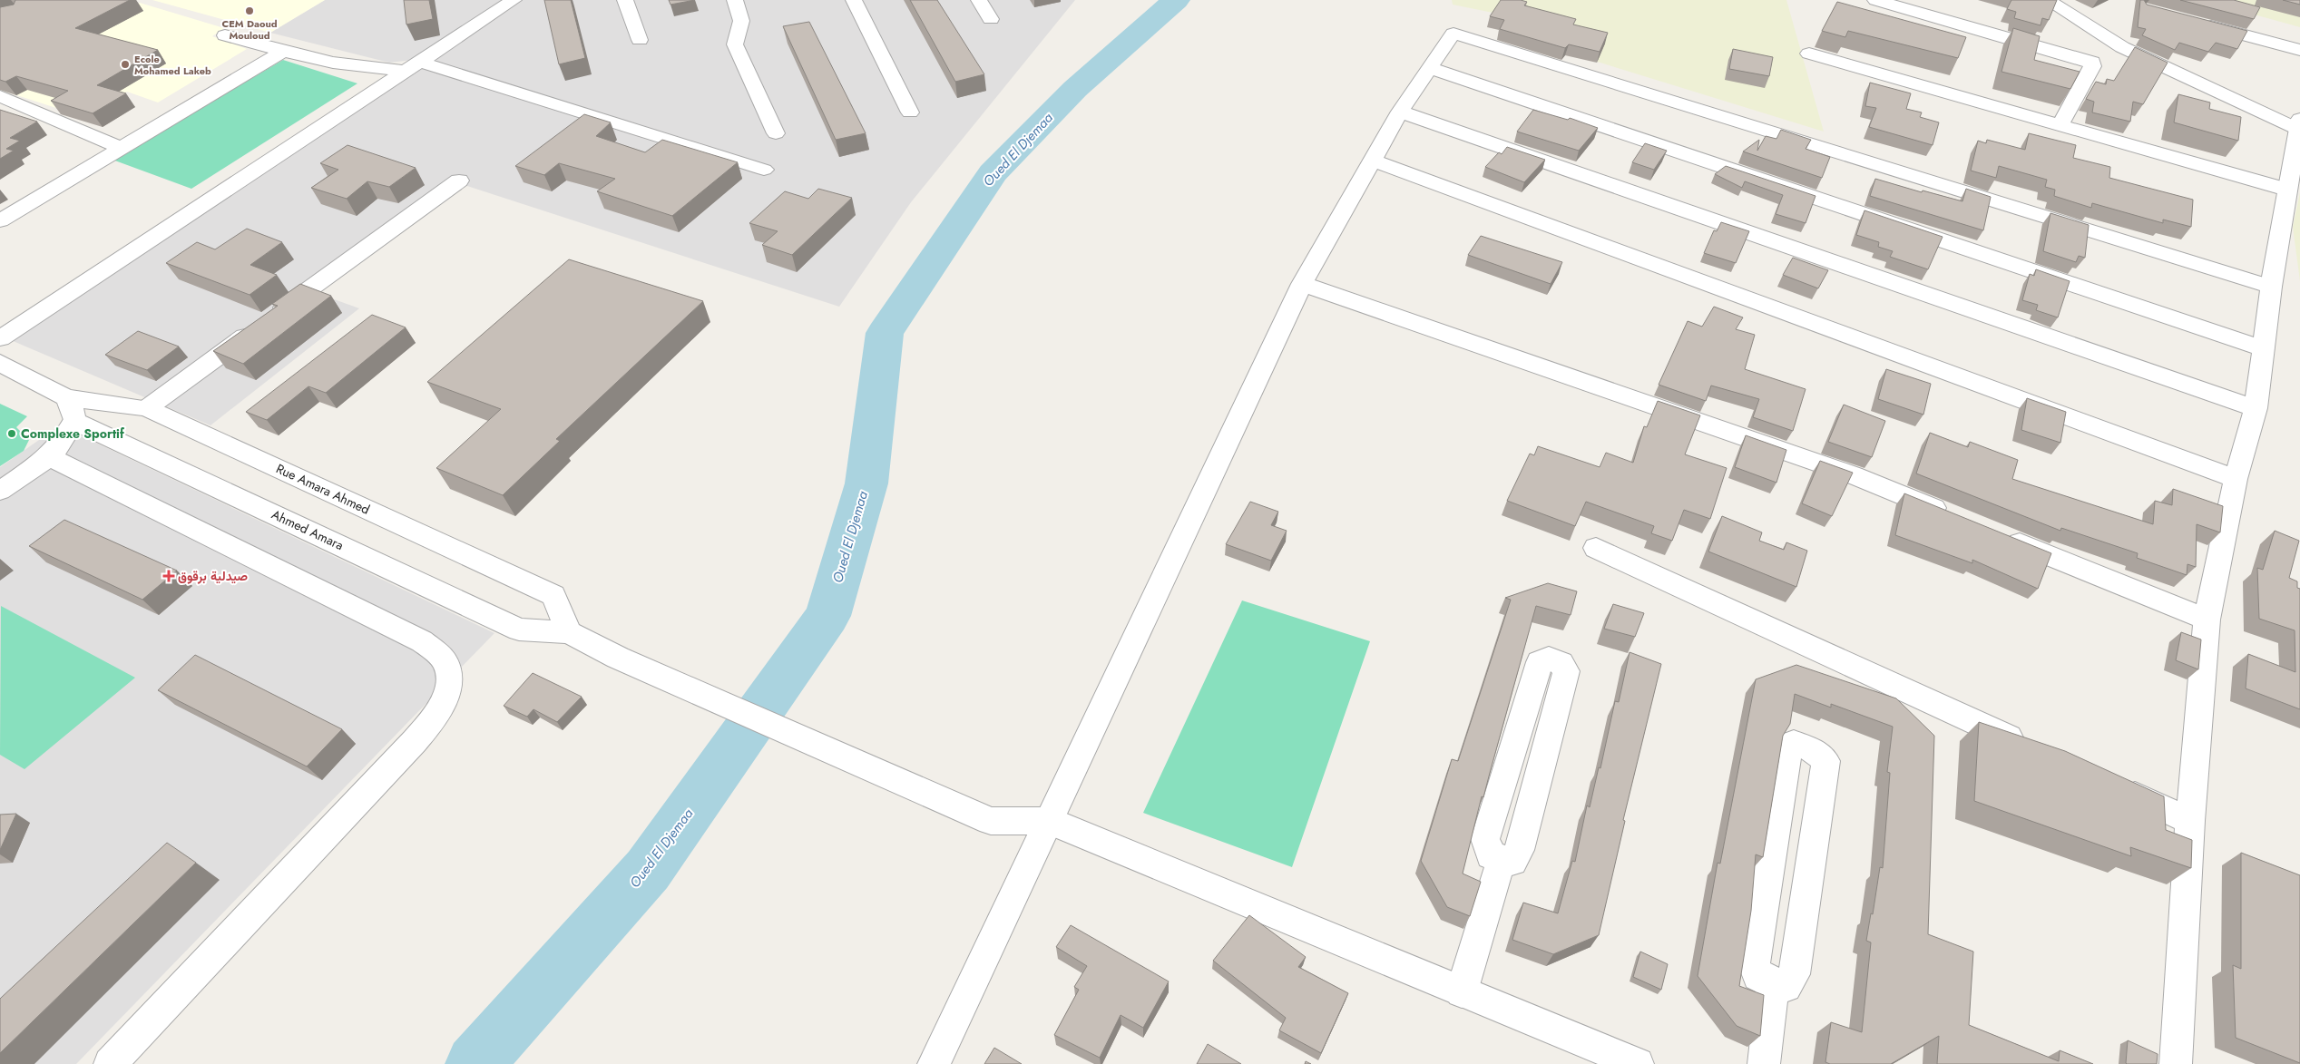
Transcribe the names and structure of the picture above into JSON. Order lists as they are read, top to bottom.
{
  "streets": {
    "street": ["Rue Amara Ahmed", "Ahmed Amara"]
  },
  "crossings": [
    ["Rue Amara Ahmed", "Ahmed Amara"]
  ],
  "water": ["Oued El Djemaa"],
  "places": {
    "other": ["CEM Daoud Mouloud", "Ecole Mohamed Lakeb", "Complexe Sportif"],
    "health": ["صيدلية برقوق"]
  }
}
